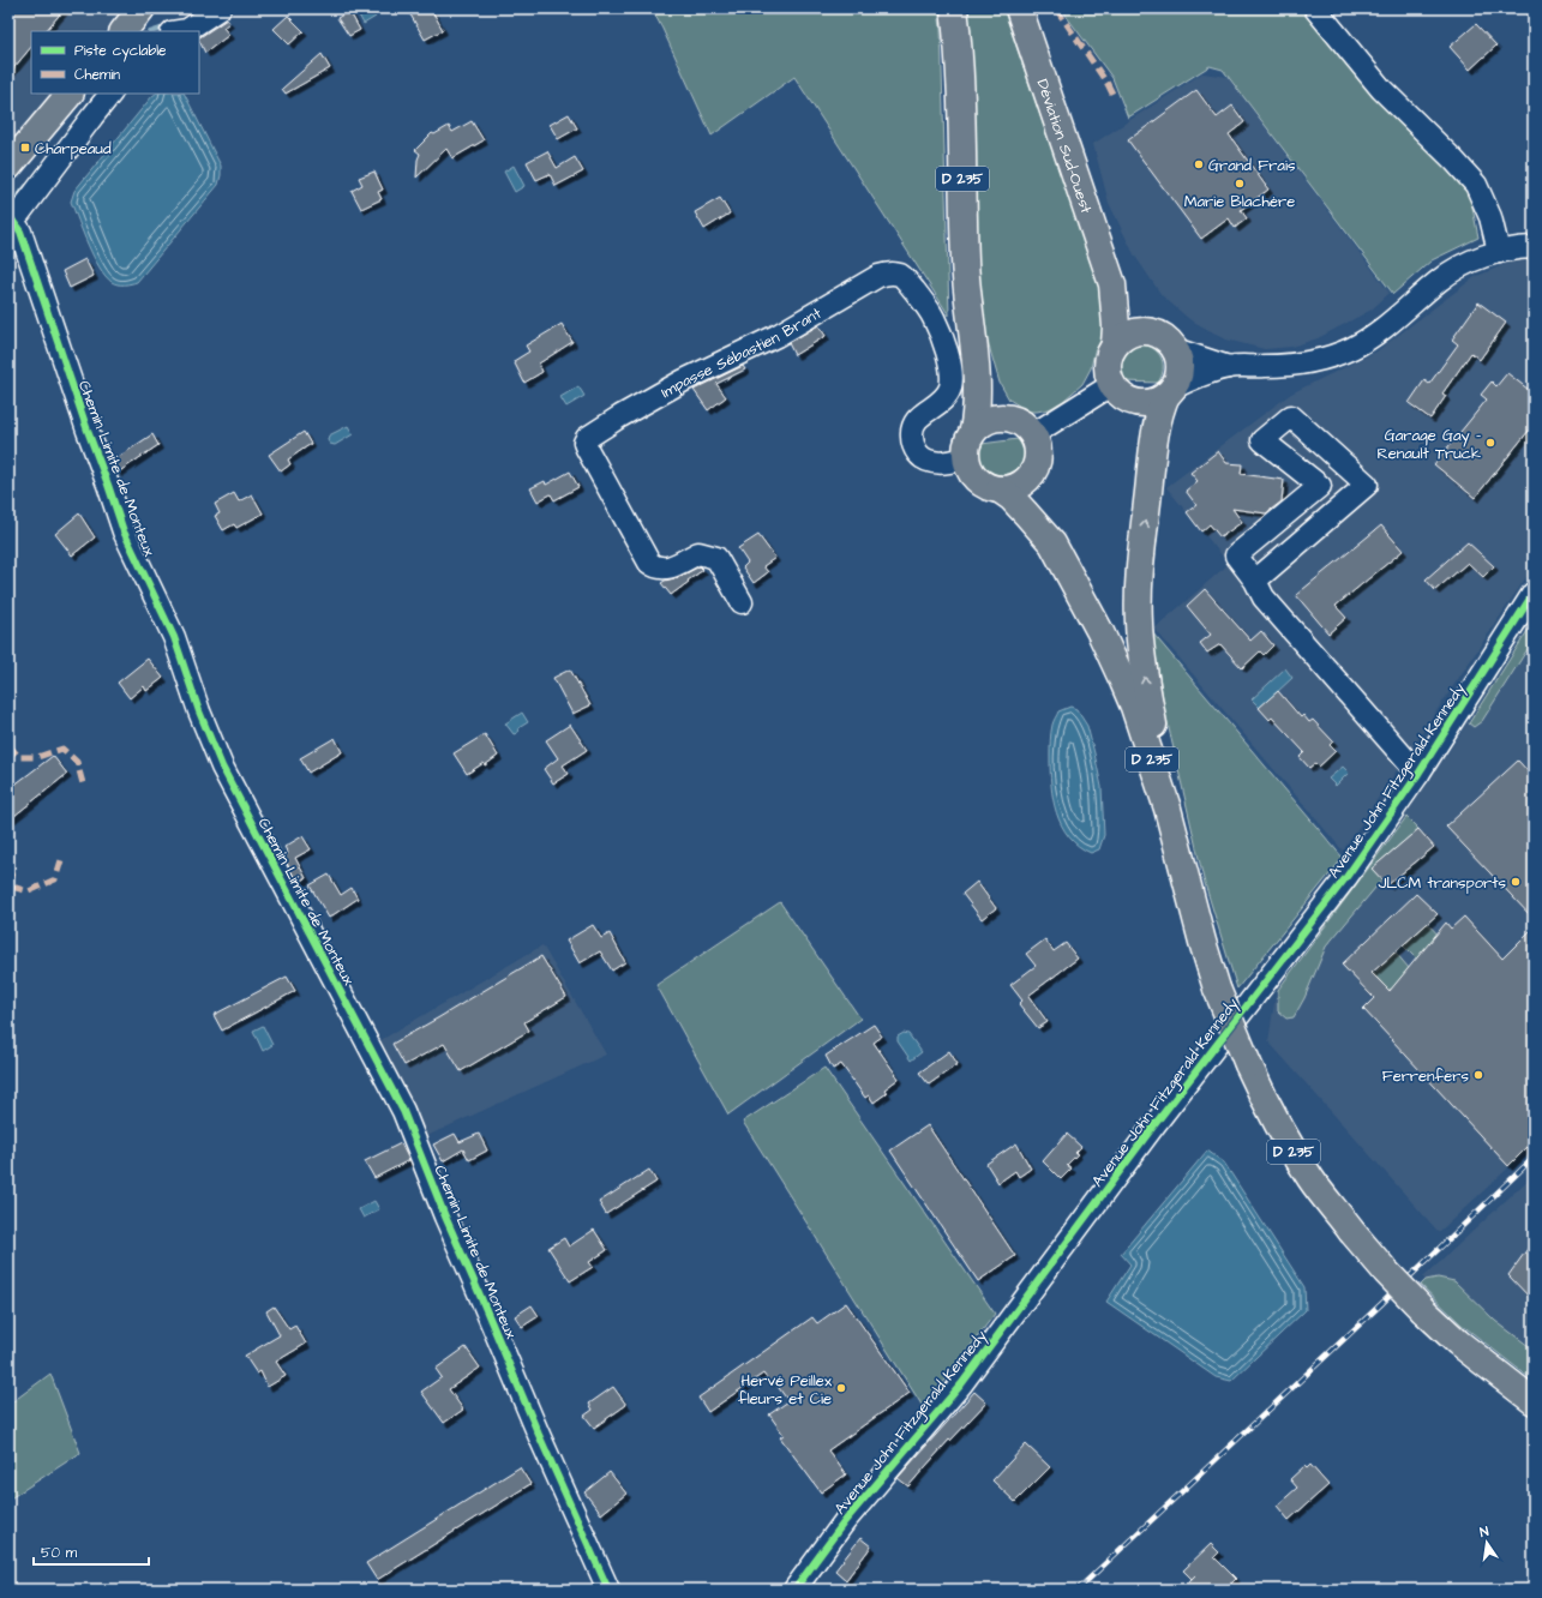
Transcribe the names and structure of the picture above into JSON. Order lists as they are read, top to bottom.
{
  "streets": {
    "main road": ["Déviation Sud-Ouest", "D 235"],
    "street": ["Impasse Sébastien Brant", "Chemin Limite de Monteux", "Avenue John Fitzgerald Kennedy"]
  },
  "crossings": [
    ["D 235", "Impasse Sébastien Brant"]
  ],
  "places": {
    "transit": ["Charpeaud"],
    "other": [
      "Grand Frais",
      "Marie Blachère",
      "Garage Gay - Renault Truck",
      "JLCM transports",
      "Ferrenfers",
      "Hervé Peillex fleurs et Cie"
    ]
  },
  "legend": ["Piste cyclable", "Chemin"],
  "scale_bar": "50 m",
  "north": "top"
}
